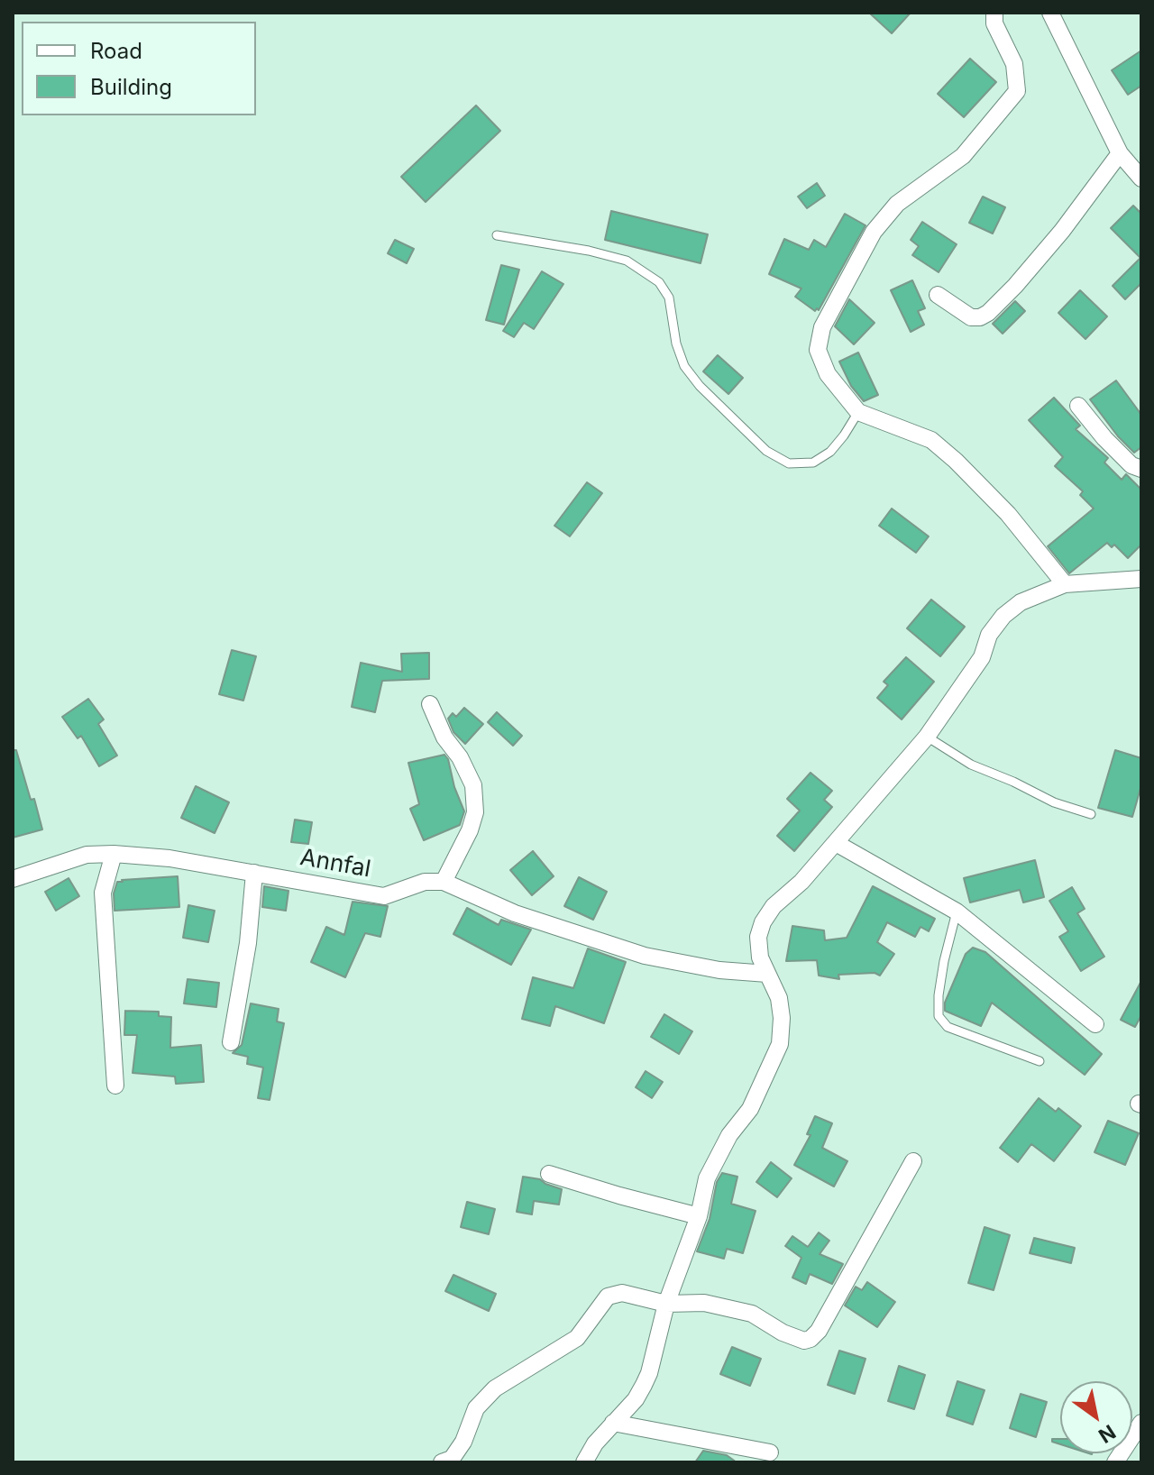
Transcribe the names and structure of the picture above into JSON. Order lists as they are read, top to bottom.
{
  "streets": {
    "street": ["Annfal"]
  },
  "legend": ["Road", "Building"],
  "north": "bottom right"
}
